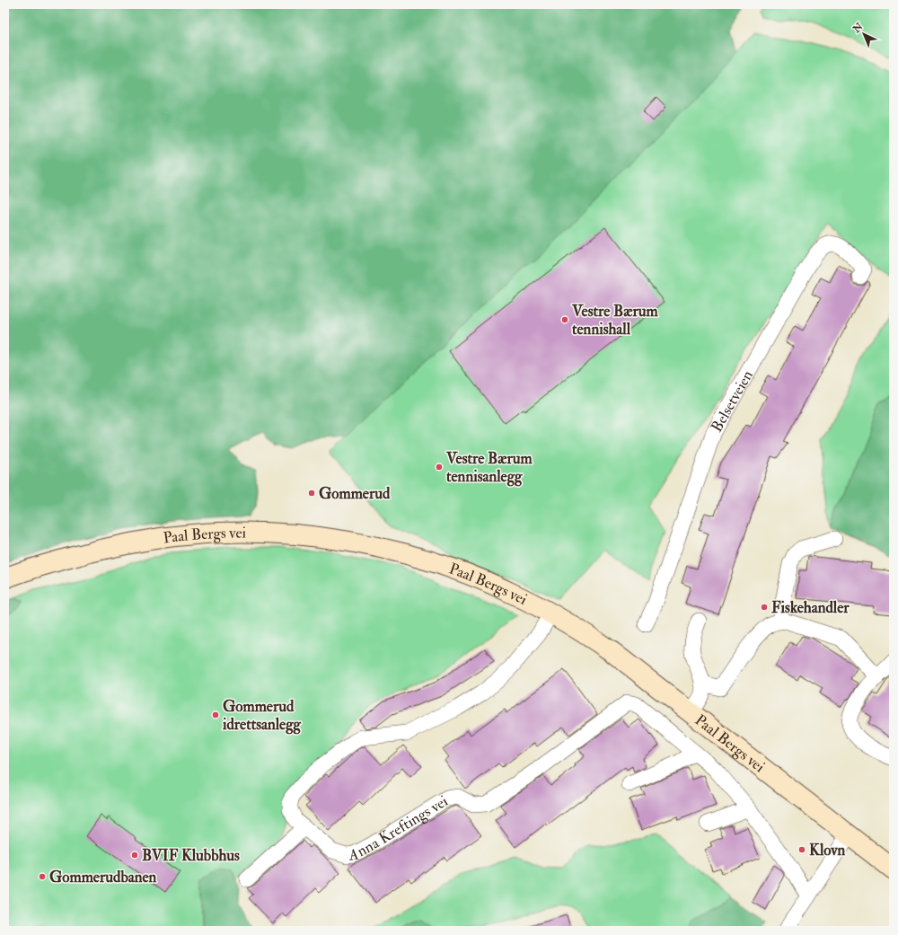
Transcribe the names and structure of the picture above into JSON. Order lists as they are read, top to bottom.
{
  "streets": {
    "street": ["Belsetveien", "Paal Bergs vei", "Anna Kreftings vei"]
  },
  "crossings": [
    ["Paal Bergs vei", "Anna Kreftings vei"]
  ],
  "places": [
    "Vestre Bærum tennishall",
    "Vestre Bærum tennisanlegg",
    "Gommerud",
    "Fiskehandler",
    "Gommerud idrettsanlegg",
    "Klovn",
    "BVIF Klubbhus",
    "Gommerudbanen"
  ],
  "north": "top left"
}
